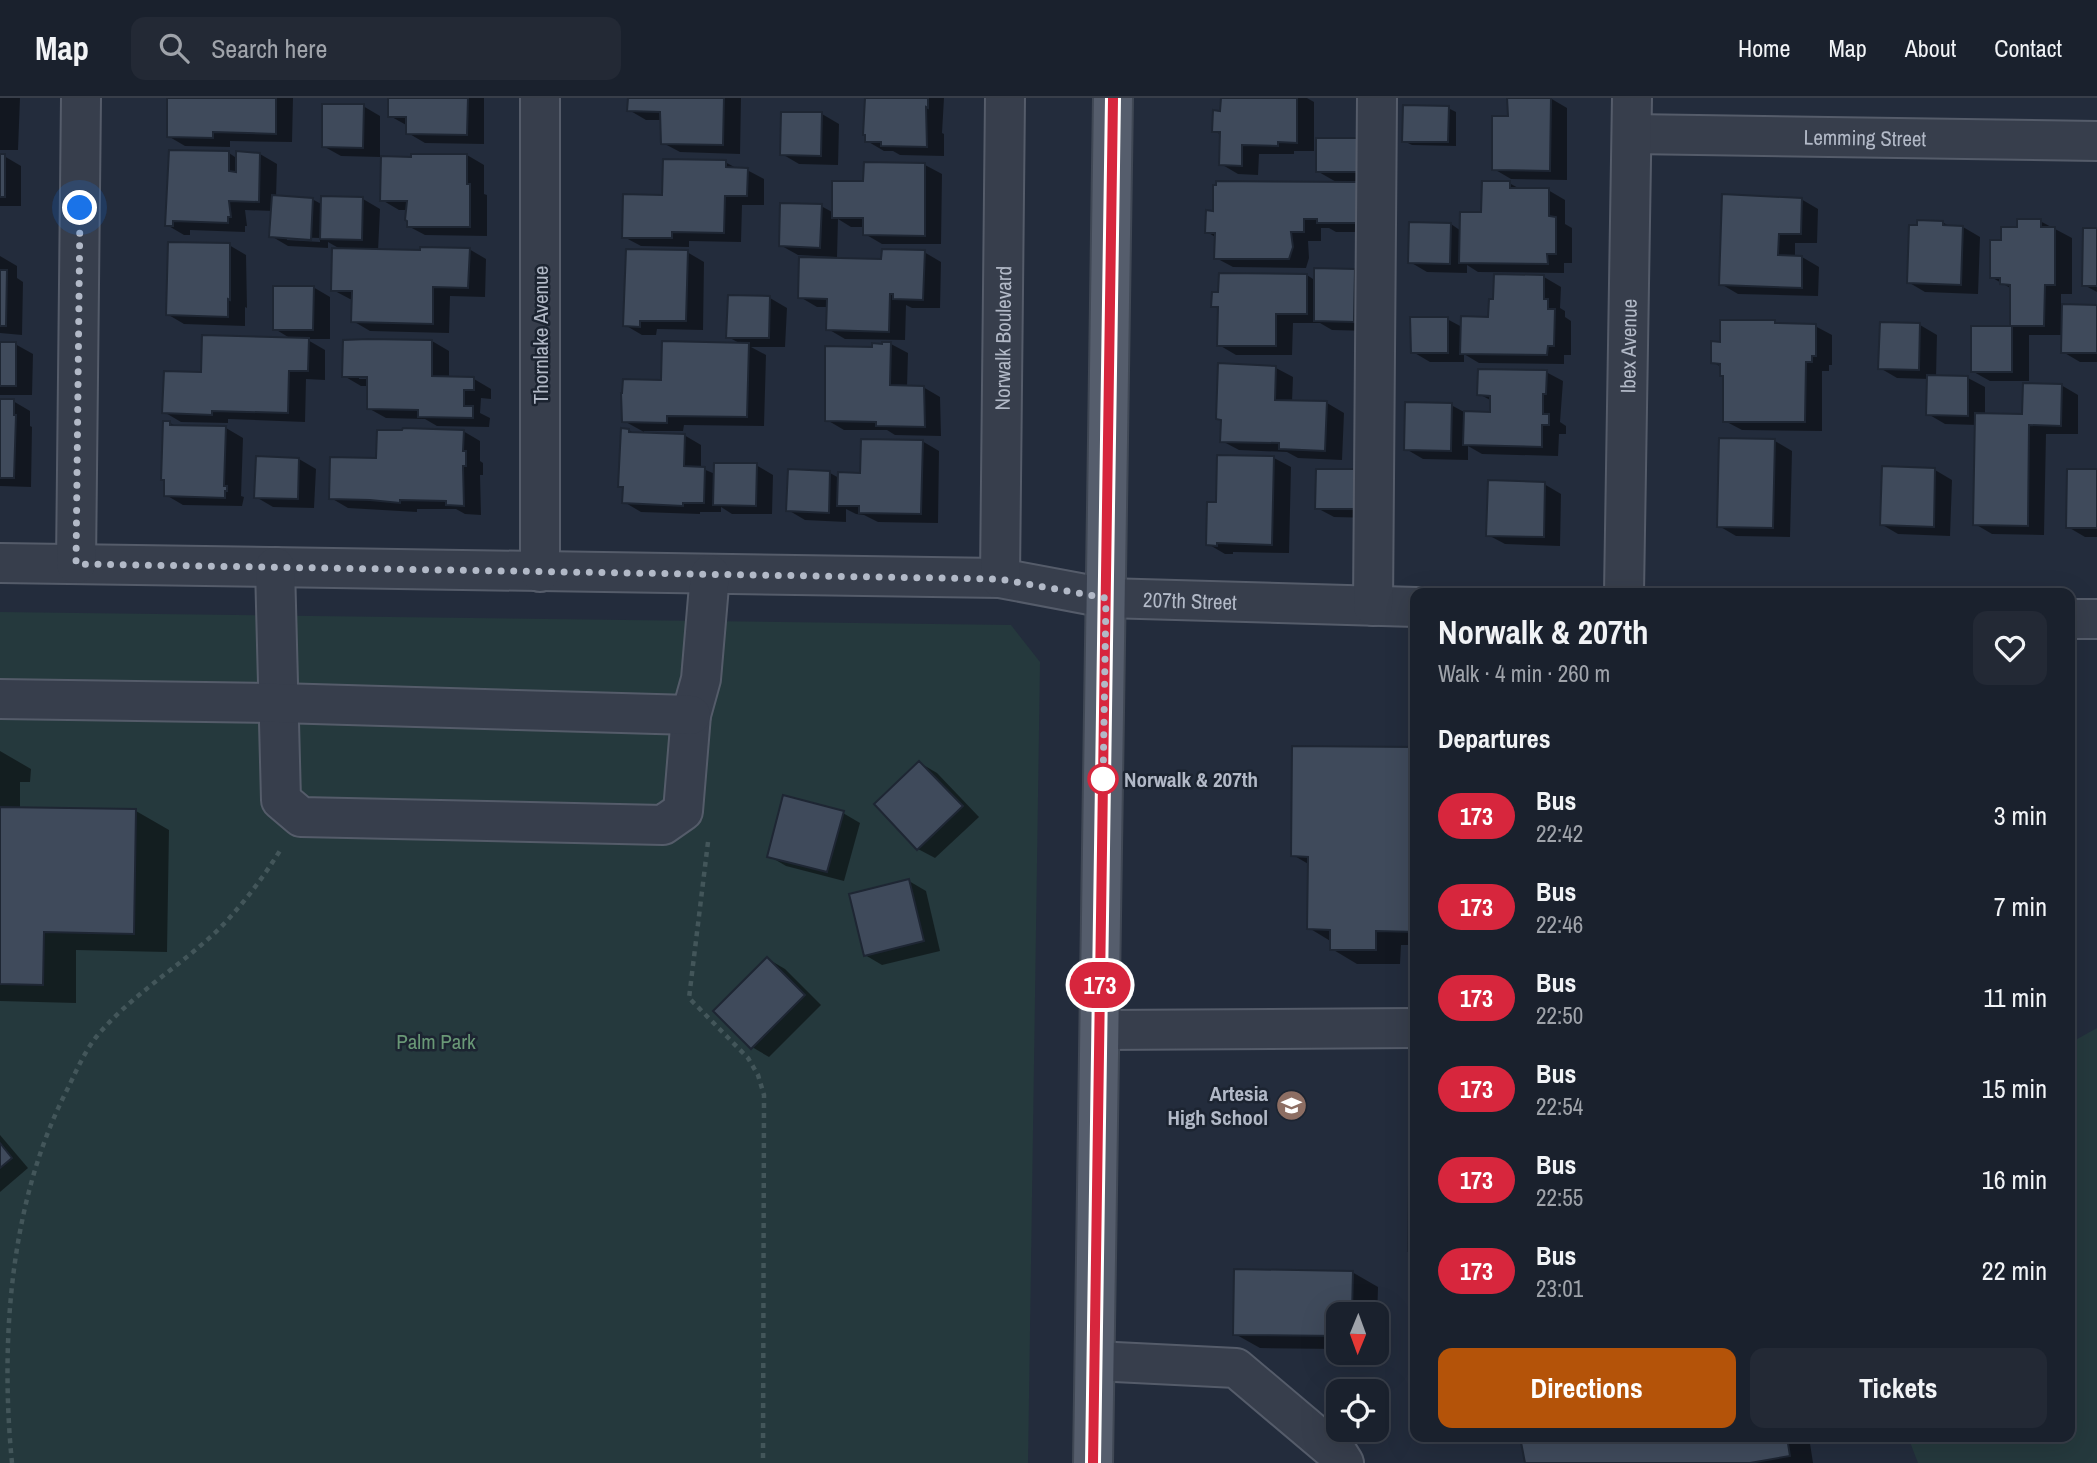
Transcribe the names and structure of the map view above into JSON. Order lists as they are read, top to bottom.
{
  "streets": {
    "street": [
      "Lemming Street",
      "Thornlake Avenue",
      "Norwalk Boulevard",
      "Ibex Avenue",
      "207th Street"
    ]
  },
  "crossings": [
    ["Lemming Street", "Ibex Avenue"],
    ["Thornlake Avenue", "207th Street"],
    ["Norwalk Boulevard", "207th Street"]
  ],
  "parks": ["Palm Park"],
  "places": {
    "other": ["Norwalk & 207th"],
    "school or university": ["Artesia High School"]
  },
  "lines": ["bus line 173"],
  "north": "bottom",
  "page": {
    "header": "Map",
    "search": "Search here",
    "nav": [
      "Home",
      "Map",
      "About",
      "Contact"
    ],
    "on_map": "173",
    "heading": [
      ["Norwalk & 207th", "Walk · 4 min · 260 m"],
      "Departures"
    ],
    "list": [
      {
        "mark": "173",
        "name": "Bus",
        "note": "22:42",
        "value": "3 min"
      },
      {
        "mark": "173",
        "name": "Bus",
        "note": "22:46",
        "value": "7 min"
      },
      {
        "mark": "173",
        "name": "Bus",
        "note": "22:50",
        "value": "11 min"
      },
      {
        "mark": "173",
        "name": "Bus",
        "note": "22:54",
        "value": "15 min"
      },
      {
        "mark": "173",
        "name": "Bus",
        "note": "22:55",
        "value": "16 min"
      },
      {
        "mark": "173",
        "name": "Bus",
        "note": "23:01",
        "value": "22 min"
      }
    ],
    "buttons": ["Directions", "Tickets"]
  }
}
